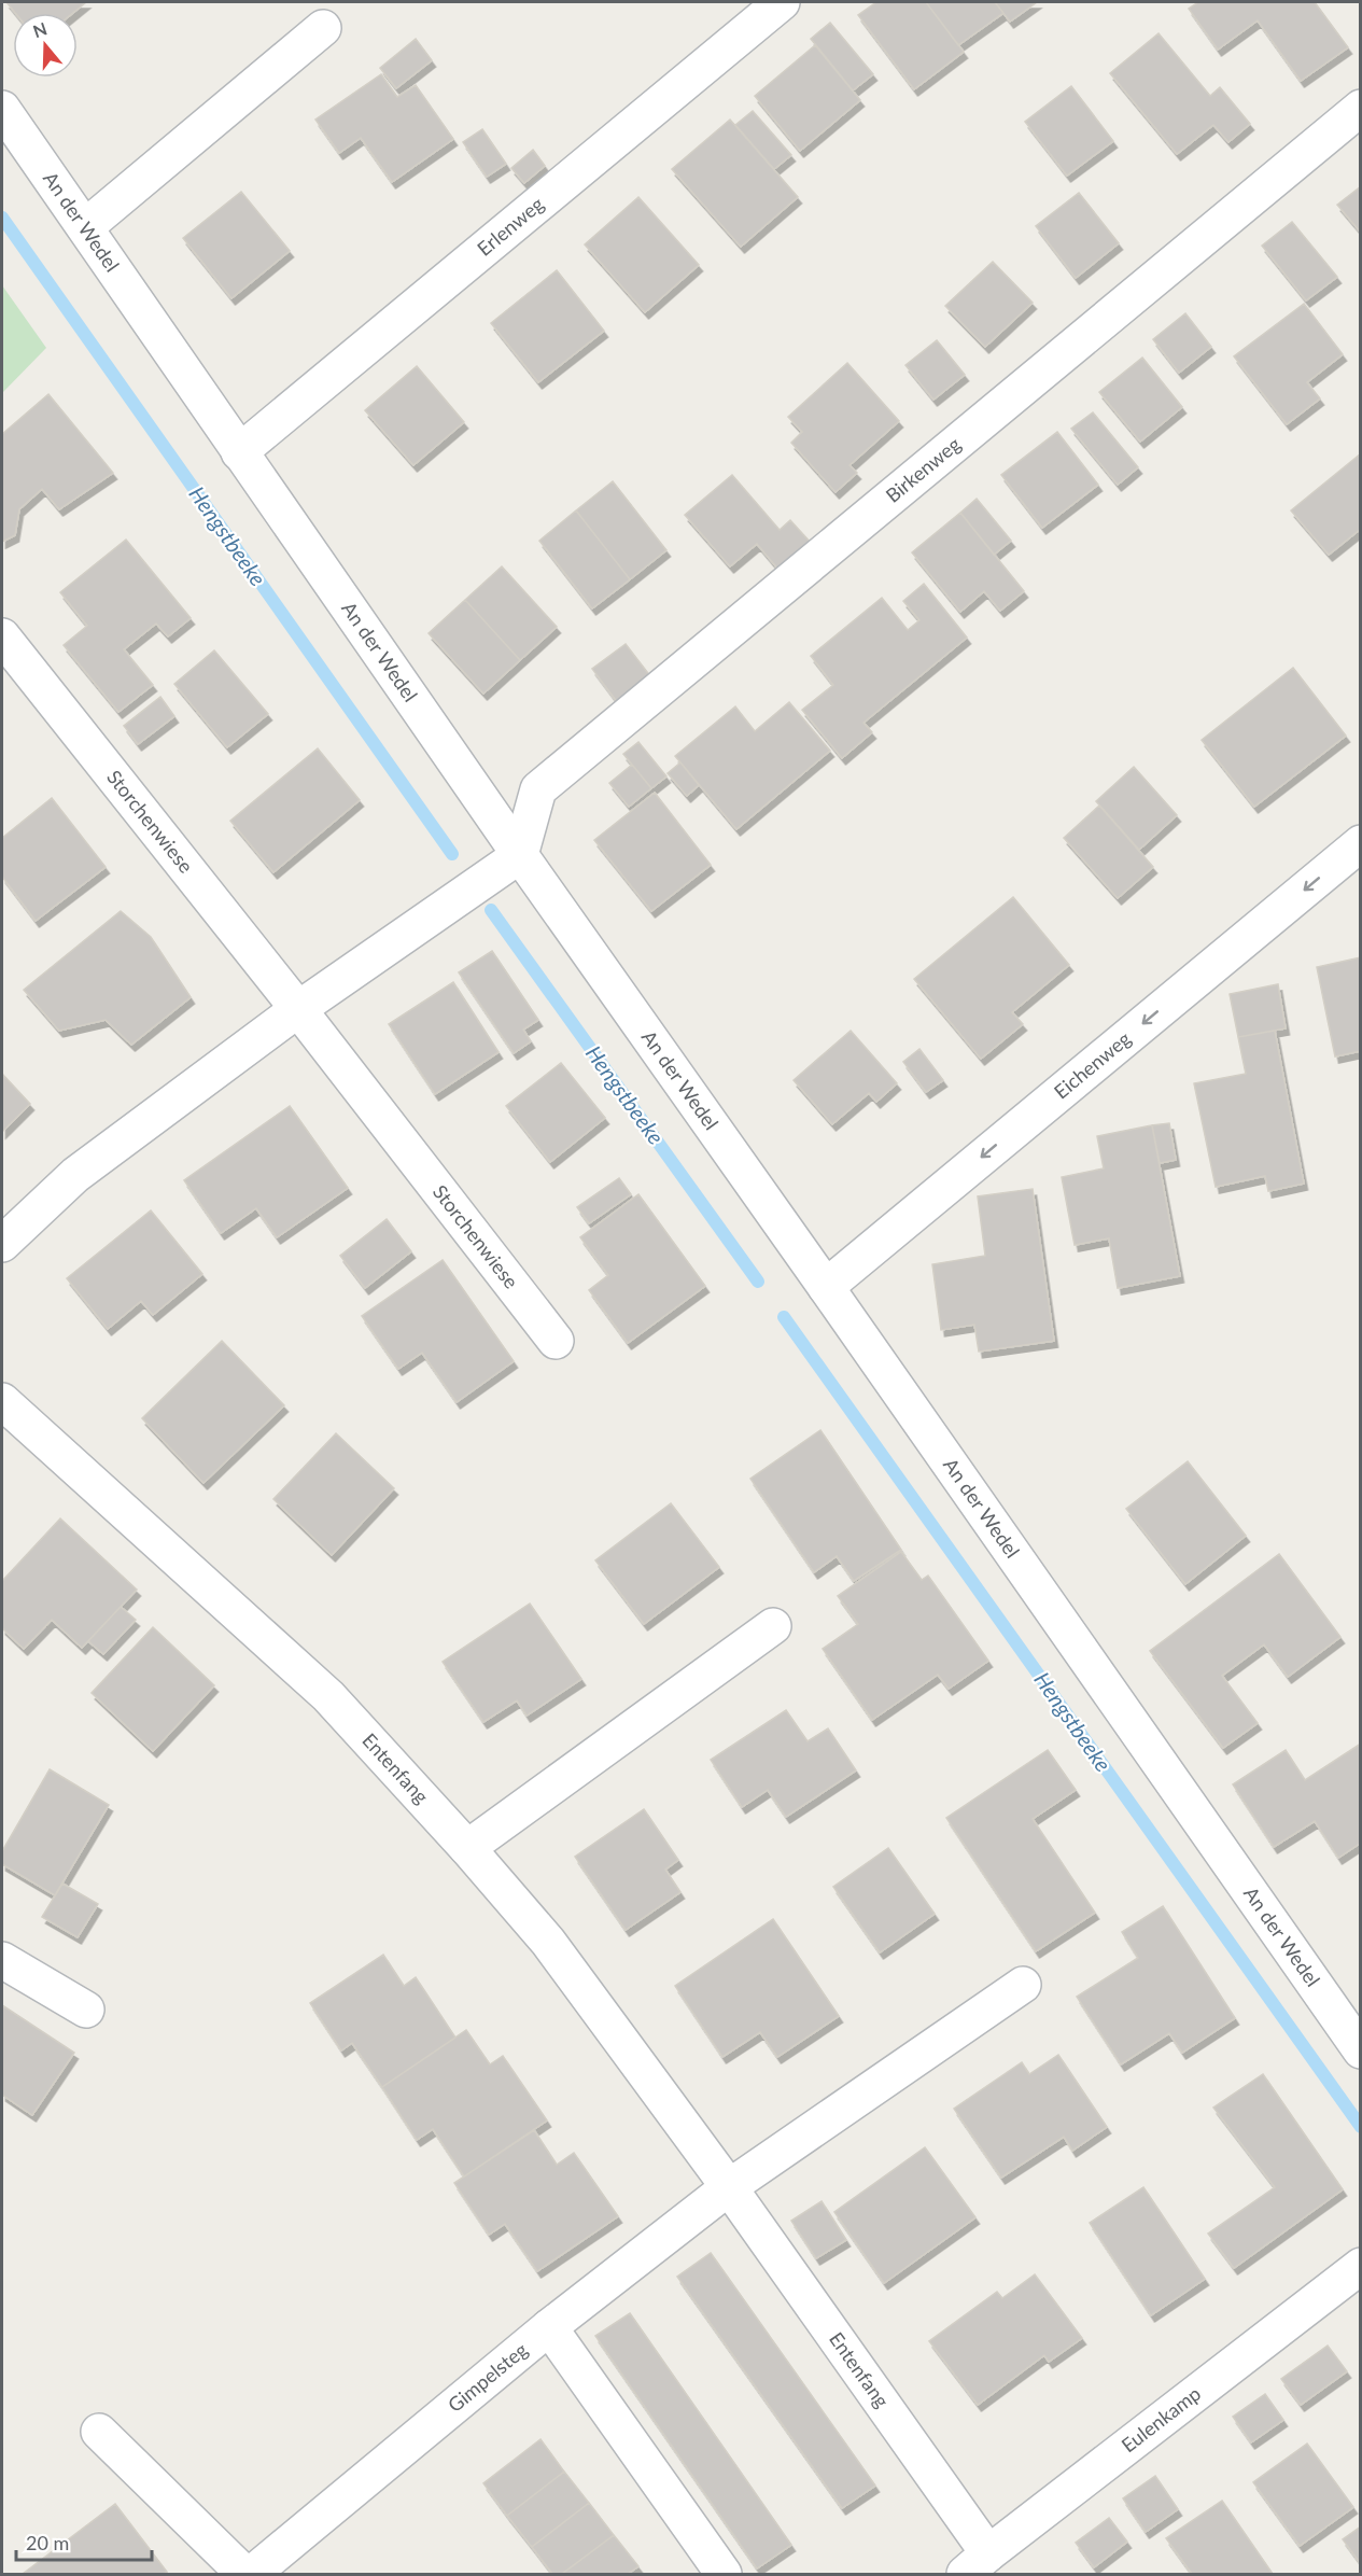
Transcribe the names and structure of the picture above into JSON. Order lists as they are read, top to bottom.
{
  "streets": {
    "street": [
      "An der Wedel",
      "Erlenweg",
      "Birkenweg",
      "Storchenwiese",
      "Eichenweg",
      "Entenfang",
      "Gimpelsteg",
      "Eulenkamp"
    ]
  },
  "crossings": [
    ["An der Wedel", "Erlenweg"],
    ["An der Wedel", "Birkenweg"],
    ["An der Wedel", "Eichenweg"],
    ["Entenfang", "Gimpelsteg"],
    ["Entenfang", "Eulenkamp"]
  ],
  "one_way": ["Eichenweg"],
  "water": ["Hengstbeeke"],
  "scale_bar": "20 m",
  "north": "top"
}
